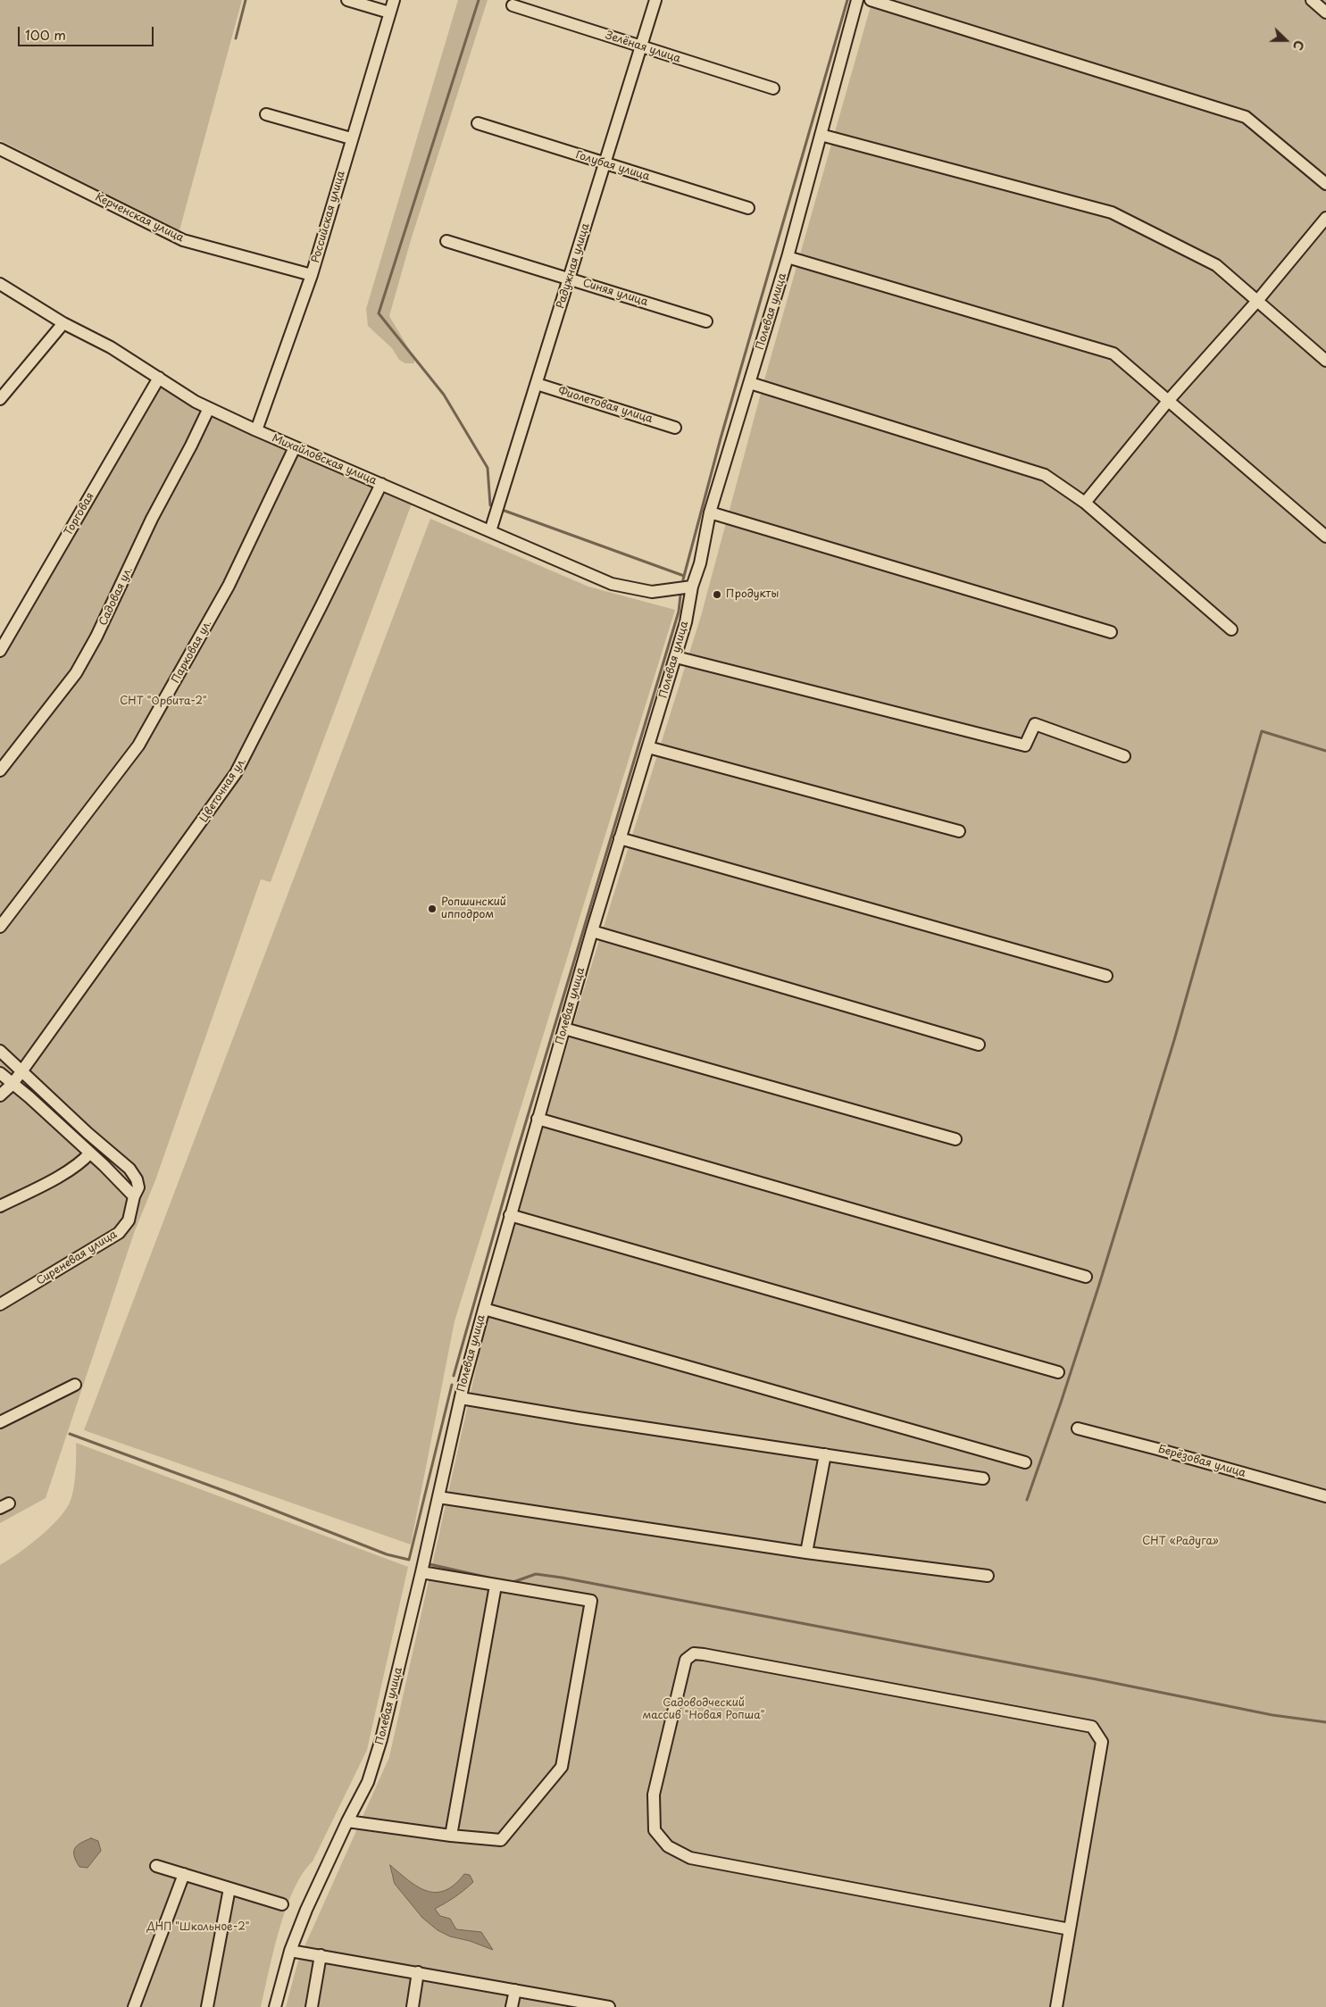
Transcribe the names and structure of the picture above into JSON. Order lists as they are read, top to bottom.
{
  "streets": {
    "street": [
      "Зелёная улица",
      "Голубая улица",
      "Российская улица",
      "Керченская улица",
      "Радужная улица",
      "Синяя улица",
      "Полевая улица",
      "Фиолетовая улица",
      "Михайловская улица",
      "Торговая",
      "Садовая ул.",
      "Парковая ул.",
      "Цветочная ул.",
      "Сиреневая улица",
      "Берёзовая улица"
    ]
  },
  "crossings": [
    ["Зелёная улица", "Радужная улица"],
    ["Голубая улица", "Радужная улица"],
    ["Российская улица", "Керченская улица"],
    ["Российская улица", "Михайловская улица"],
    ["Радужная улица", "Синяя улица"],
    ["Радужная улица", "Фиолетовая улица"],
    ["Радужная улица", "Михайловская улица"],
    ["Полевая улица", "Михайловская улица"],
    ["Михайловская улица", "Торговая"],
    ["Михайловская улица", "Садовая ул."],
    ["Михайловская улица", "Парковая ул."],
    ["Михайловская улица", "Цветочная ул."],
    ["Цветочная ул.", "Сиреневая улица"]
  ],
  "parks": [
    "СНТ \"Орбита-2\"",
    "СНТ «Радуга»",
    "Садоводческий массив \"Новая Ропша\"",
    "ДНП \"Школьное-2\""
  ],
  "places": ["Продукты", "Ропшинский ипподром"],
  "scale_bar": "100 m",
  "north": "right"
}
